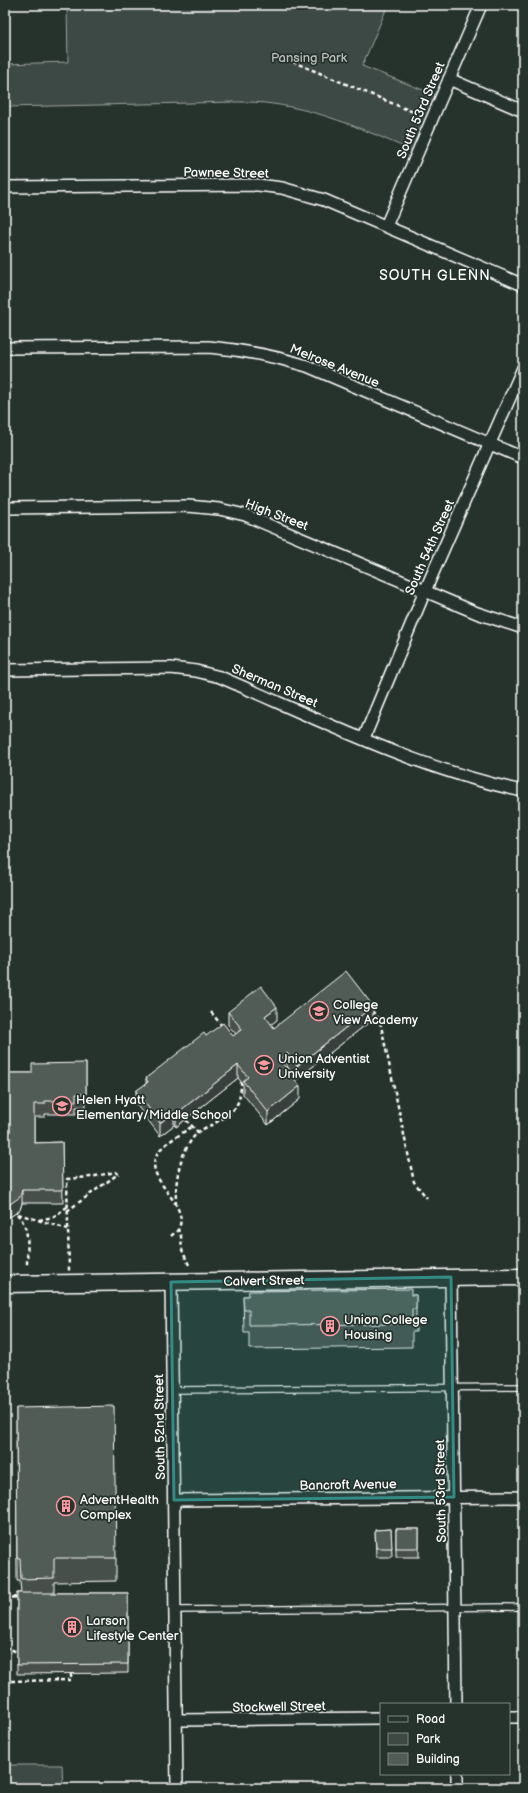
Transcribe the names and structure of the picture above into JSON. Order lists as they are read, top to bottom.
{
  "streets": {
    "street": [
      "South 53rd Street",
      "Pawnee Street",
      "Melrose Avenue",
      "High Street",
      "South 54th Street",
      "Sherman Street",
      "Calvert Street",
      "South 52nd Street",
      "Bancroft Avenue",
      "Stockwell Street"
    ]
  },
  "crossings": [
    ["South 53rd Street", "Pawnee Street"],
    ["South 53rd Street", "Calvert Street"],
    ["South 53rd Street", "Bancroft Avenue"],
    ["Melrose Avenue", "South 54th Street"],
    ["High Street", "South 54th Street"],
    ["South 54th Street", "Sherman Street"],
    ["Calvert Street", "South 52nd Street"],
    ["South 52nd Street", "Bancroft Avenue"],
    ["South 52nd Street", "Stockwell Street"]
  ],
  "districts": ["SOUTH GLENN"],
  "parks": ["Pansing Park"],
  "places": {
    "school or university": ["College View Academy", "Union Adventist University", "Helen Hyatt Elementary/Middle School"],
    "building": ["Union College Housing", "AdventHealth Complex", "Larson Lifestyle Center"]
  },
  "legend": ["Road", "Park", "Building"]
}
